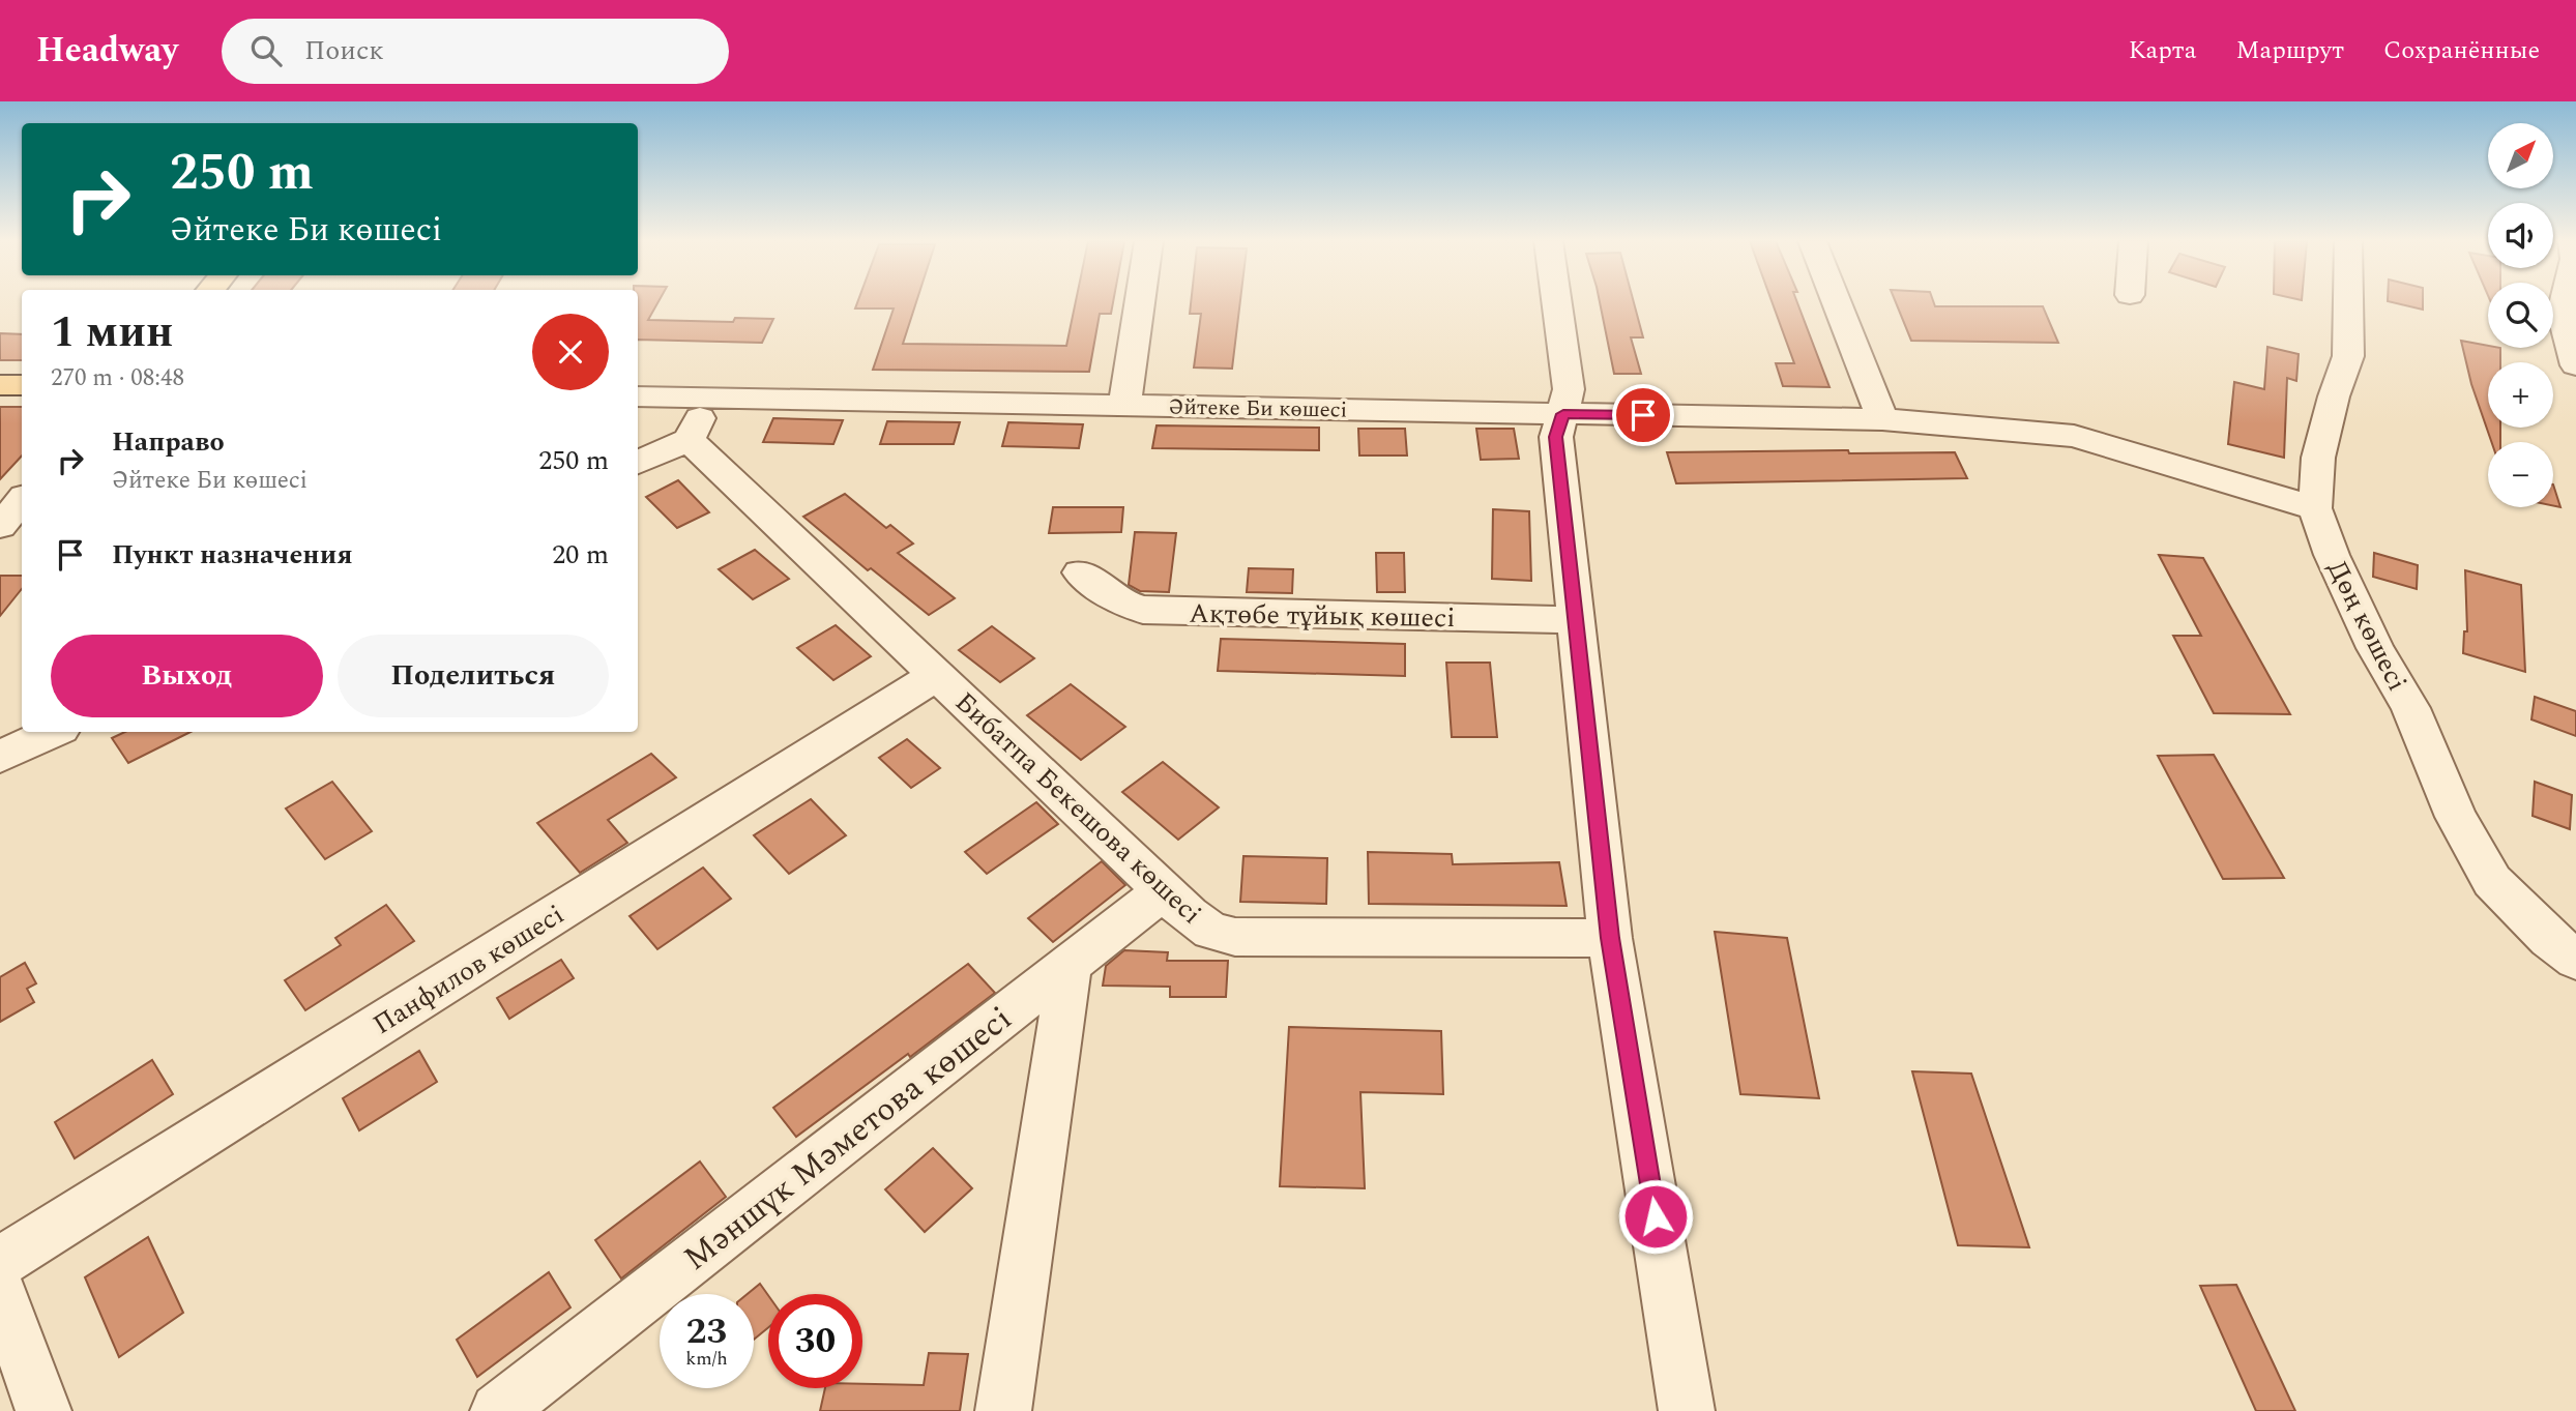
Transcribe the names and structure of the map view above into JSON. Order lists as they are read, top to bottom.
{
  "streets": {
    "street": [
      "Әйтеке Би көшесі",
      "Ақтөбе тұйық көшесі",
      "Дөң көшесі",
      "Бибатпа Бекешова көшесі",
      "Панфилов көшесі",
      "Мәншүк Мәметова көшесі"
    ]
  },
  "crossings": [
    ["Әйтеке Би көшесі", "Дөң көшесі"],
    ["Бибатпа Бекешова көшесі", "Панфилов көшесі"],
    ["Бибатпа Бекешова көшесі", "Мәншүк Мәметова көшесі"]
  ],
  "north": "top right",
  "page": {
    "header": "Headway",
    "search": "Поиск",
    "nav": ["Карта", "Маршрут", "Сохранённые"],
    "map_buttons": ["+", "−"],
    "turn": ["250 m", "Әйтеке Би көшесі"],
    "heading": ["1 мин", "270 m · 08:48"],
    "list": [
      {
        "name": "Направо",
        "note": "Әйтеке Би көшесі",
        "value": "250 m"
      },
      {
        "name": "Пункт назначения",
        "value": "20 m"
      }
    ],
    "buttons": ["Выход", "Поделиться"],
    "speed": "23 km/h",
    "limit": "30"
  }
}
